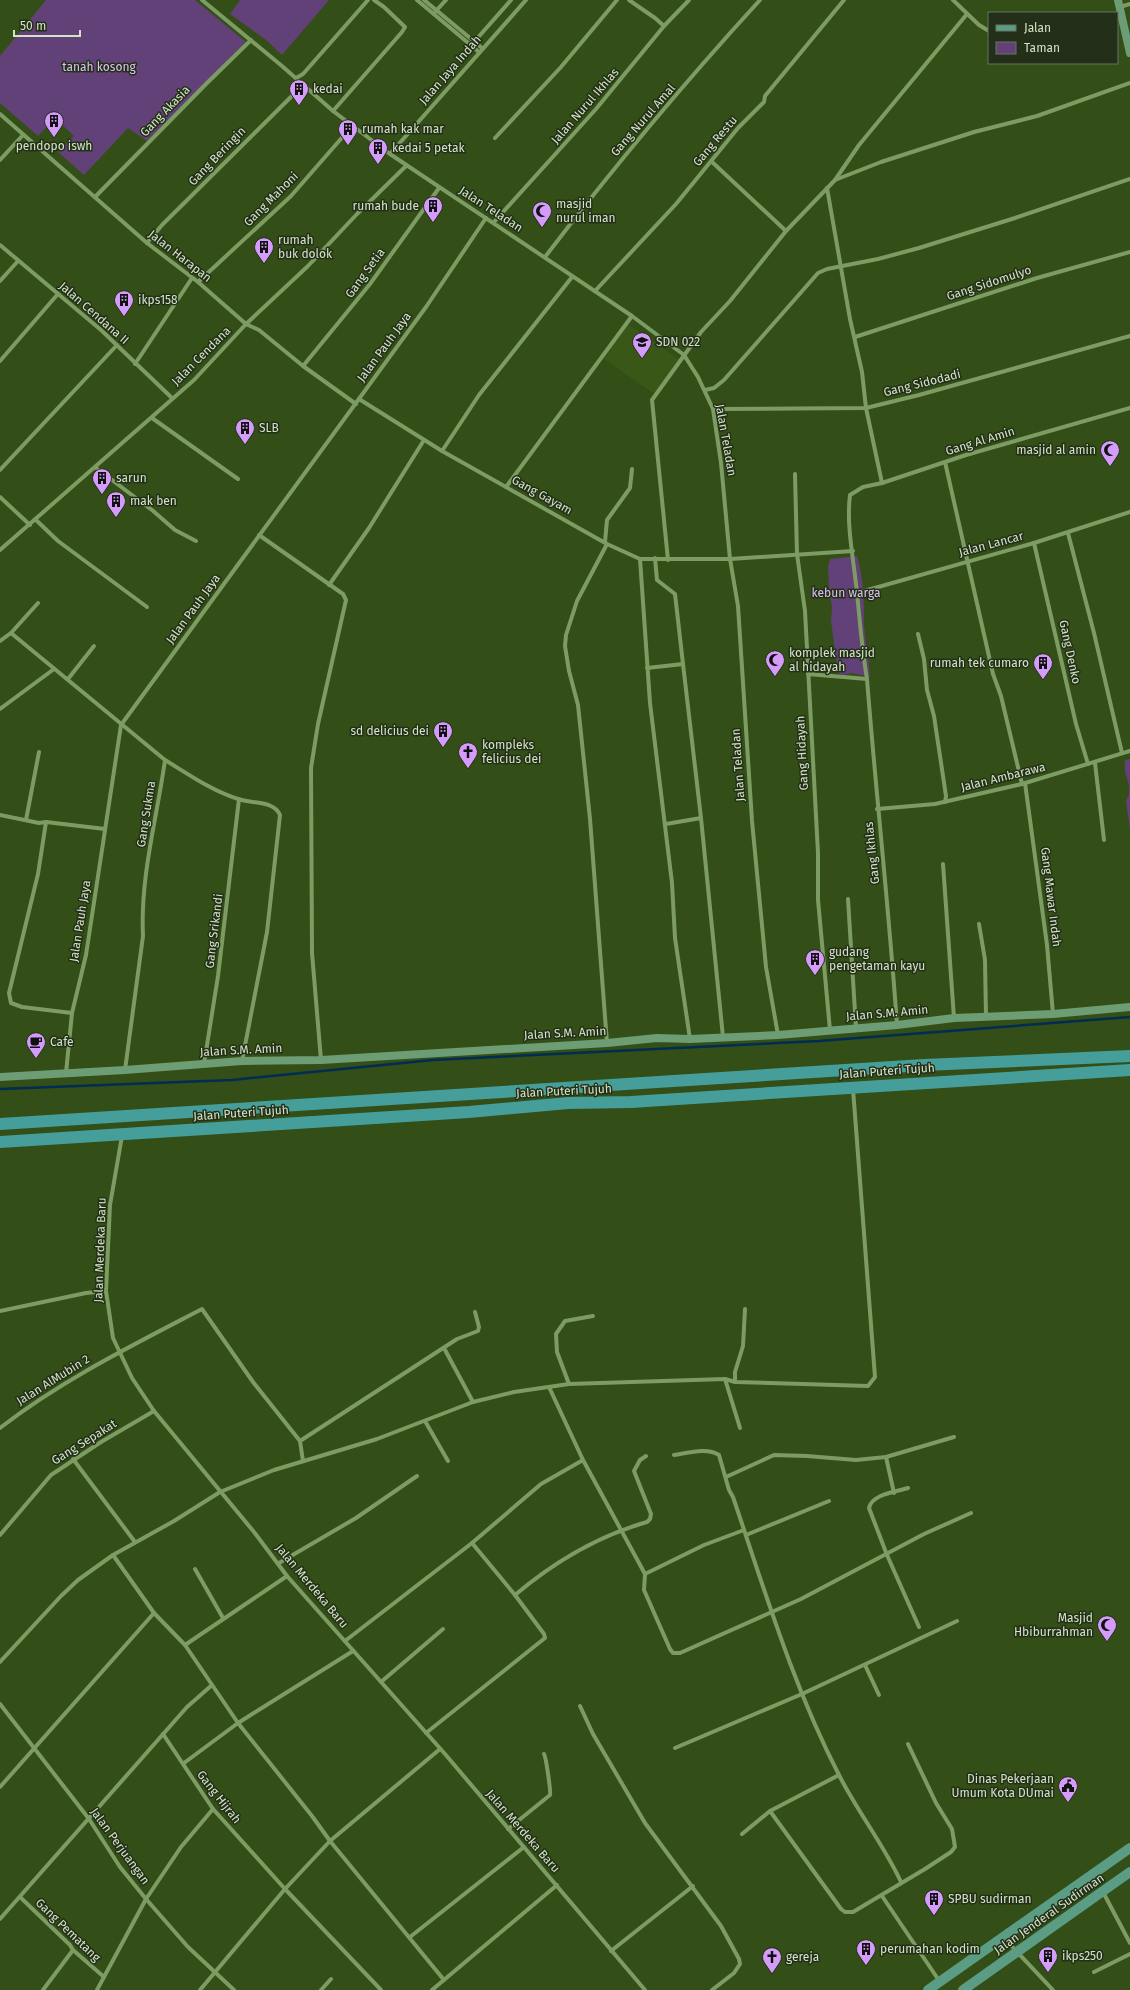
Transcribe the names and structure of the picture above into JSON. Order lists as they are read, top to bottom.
{
  "streets": {
    "highway": ["Jalan Puteri Tujuh"],
    "main road": ["Jalan Jenderal Sudirman"],
    "street": [
      "Jalan Jaya Indah",
      "Jalan Nurul Ikhlas",
      "Gang Akasia",
      "Gang Nurul Amal",
      "Gang Restu",
      "Gang Beringin",
      "Gang Mahoni",
      "Jalan Teladan",
      "Jalan Harapan",
      "Gang Setia",
      "Gang Sidomulyo",
      "Jalan Cendana II",
      "Jalan Pauh Jaya",
      "Jalan Cendana",
      "Gang Sidodadi",
      "Gang Al Amin",
      "Gang Gayam",
      "Jalan Lancar",
      "Gang Denko",
      "Gang Hidayah",
      "Jalan Ambarawa",
      "Gang Sukma",
      "Gang Ikhlas",
      "Gang Mawar Indah",
      "Gang Srikandi",
      "Jalan S.M. Amin",
      "Jalan Merdeka Baru",
      "Jalan AlMubin 2",
      "Gang Sepakat",
      "Gang Hijrah",
      "Jalan Perjuangan",
      "Gang Pematang"
    ]
  },
  "crossings": [
    ["Jalan Jaya Indah", "Jalan Teladan"],
    ["Jalan Nurul Ikhlas", "Jalan Teladan"],
    ["Gang Akasia", "Jalan Teladan"],
    ["Gang Akasia", "Jalan Harapan"],
    ["Gang Nurul Amal", "Jalan Teladan"],
    ["Gang Restu", "Jalan Teladan"],
    ["Gang Beringin", "Jalan Teladan"],
    ["Gang Beringin", "Jalan Harapan"],
    ["Gang Mahoni", "Jalan Teladan"],
    ["Gang Mahoni", "Jalan Harapan"],
    ["Jalan Teladan", "Gang Setia"],
    ["Jalan Teladan", "Jalan Pauh Jaya"],
    ["Jalan Teladan", "Jalan Cendana"],
    ["Jalan Teladan", "Gang Sidodadi"],
    ["Jalan Teladan", "Gang Gayam"],
    ["Jalan Teladan", "Jalan S.M. Amin"],
    ["Jalan Harapan", "Gang Setia"],
    ["Jalan Harapan", "Jalan Pauh Jaya"],
    ["Jalan Harapan", "Jalan Cendana"],
    ["Jalan Cendana II", "Jalan Cendana"],
    ["Jalan Pauh Jaya", "Gang Gayam"],
    ["Jalan Pauh Jaya", "Jalan S.M. Amin"],
    ["Gang Al Amin", "Gang Ikhlas"],
    ["Gang Al Amin", "Gang Mawar Indah"],
    ["Gang Gayam", "Gang Hidayah"],
    ["Gang Gayam", "Gang Ikhlas"],
    ["Jalan Lancar", "Gang Denko"],
    ["Jalan Lancar", "Gang Ikhlas"],
    ["Jalan Lancar", "Gang Mawar Indah"],
    ["Gang Denko", "Jalan Ambarawa"],
    ["Gang Hidayah", "Jalan S.M. Amin"],
    ["Jalan Ambarawa", "Gang Ikhlas"],
    ["Jalan Ambarawa", "Gang Mawar Indah"],
    ["Gang Sukma", "Jalan S.M. Amin"],
    ["Gang Ikhlas", "Jalan S.M. Amin"],
    ["Gang Mawar Indah", "Jalan S.M. Amin"],
    ["Gang Srikandi", "Jalan S.M. Amin"],
    ["Jalan Puteri Tujuh", "Jalan Merdeka Baru"],
    ["Jalan Merdeka Baru", "Jalan AlMubin 2"],
    ["Jalan Merdeka Baru", "Gang Sepakat"],
    ["Jalan Merdeka Baru", "Gang Hijrah"]
  ],
  "parks": ["tanah kosong", "kebun warga"],
  "places": {
    "building": [
      "kedai",
      "pendopo iswh",
      "rumah kak mar",
      "kedai 5 petak",
      "rumah bude",
      "rumah buk dolok",
      "ikps158",
      "SLB",
      "sarun",
      "mak ben",
      "rumah tek cumaro",
      "sd delicius dei",
      "gudang pengetaman kayu",
      "SPBU sudirman",
      "perumahan kodim",
      "ikps250"
    ],
    "mosque": [
      "masjid nurul iman",
      "masjid al amin",
      "komplek masjid al hidayah",
      "Masjid Hbiburrahman"
    ],
    "school or university": ["SDN 022"],
    "church": ["kompleks felicius dei", "gereja"],
    "cafe": ["Cafe"],
    "public building": ["Dinas Pekerjaan Umum Kota DUmai"]
  },
  "legend": ["Jalan", "Taman"],
  "scale_bar": "50 m"
}
